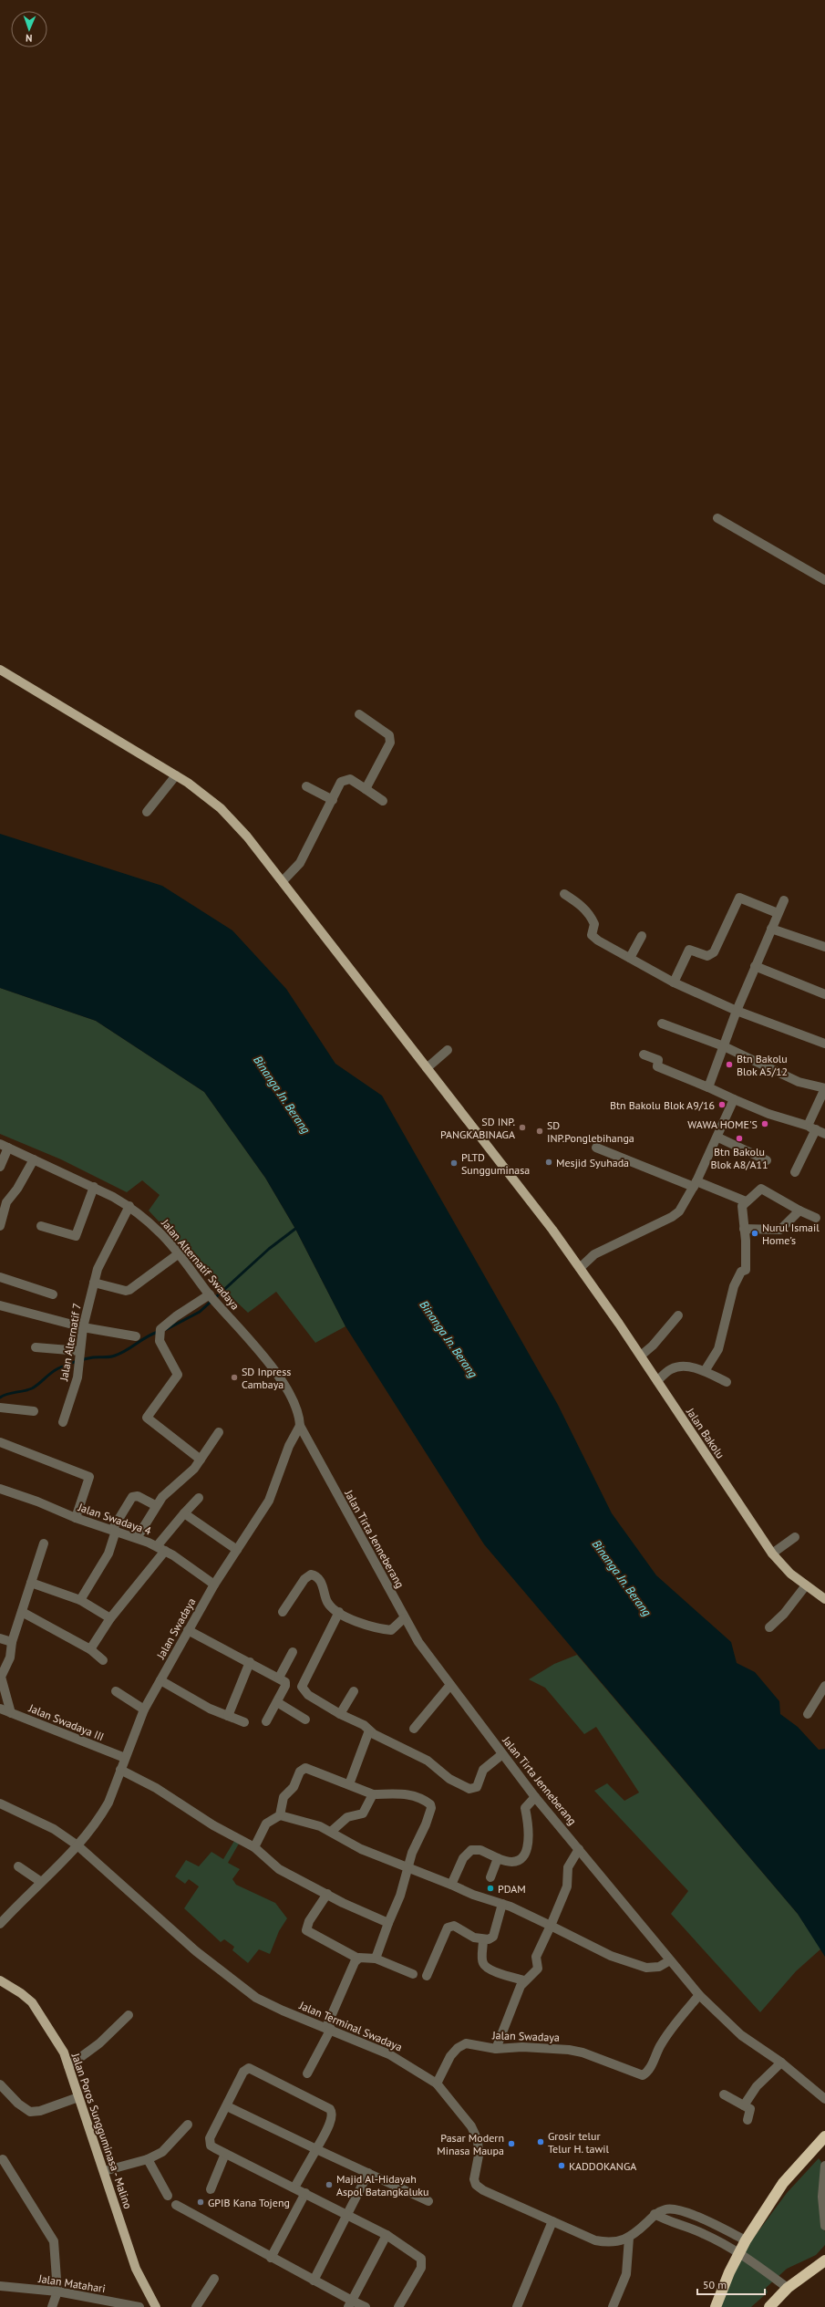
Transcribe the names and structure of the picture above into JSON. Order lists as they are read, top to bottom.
{
  "streets": {
    "main road": ["Jalan Bakolu", "Jalan Poros Sungguminasa - Malino"],
    "street": [
      "Jalan Alternatif Swadaya",
      "Jalan Alternatif 7",
      "Jalan Swadaya 4",
      "Jalan Tirta Jenneberang",
      "Jalan Swadaya",
      "Jalan Swadaya III",
      "Jalan Terminal Swadaya",
      "Jalan Matahari"
    ]
  },
  "crossings": [
    ["Jalan Alternatif Swadaya", "Jalan Alternatif 7"],
    ["Jalan Alternatif Swadaya", "Jalan Tirta Jenneberang"],
    ["Jalan Alternatif Swadaya", "Jalan Swadaya"],
    ["Jalan Swadaya 4", "Jalan Swadaya"],
    ["Jalan Tirta Jenneberang", "Jalan Swadaya"],
    ["Jalan Swadaya", "Jalan Swadaya III"],
    ["Jalan Swadaya", "Jalan Terminal Swadaya"]
  ],
  "water": ["Binanga Jn. Berang"],
  "places": [
    "Btn Bakolu Blok A5/12",
    "Btn Bakolu Blok A9/16",
    "WAWA HOME'S",
    "SD INP. PANGKABINAGA",
    "SD INP.Ponglebihanga",
    "Btn Bakolu Blok A8/A11",
    "Mesjid Syuhada",
    "PLTD Sungguminasa",
    "Nurul Ismail Home's",
    "SD Inpress Cambaya",
    "PDAM",
    "Grosir telur Telur H. tawil",
    "Pasar Modern Minasa Maupa",
    "KADDOKANGA",
    "Majid Al-Hidayah Aspol Batangkaluku",
    "GPIB Kana Tojeng"
  ],
  "scale_bar": "50 m",
  "north": "bottom"
}
